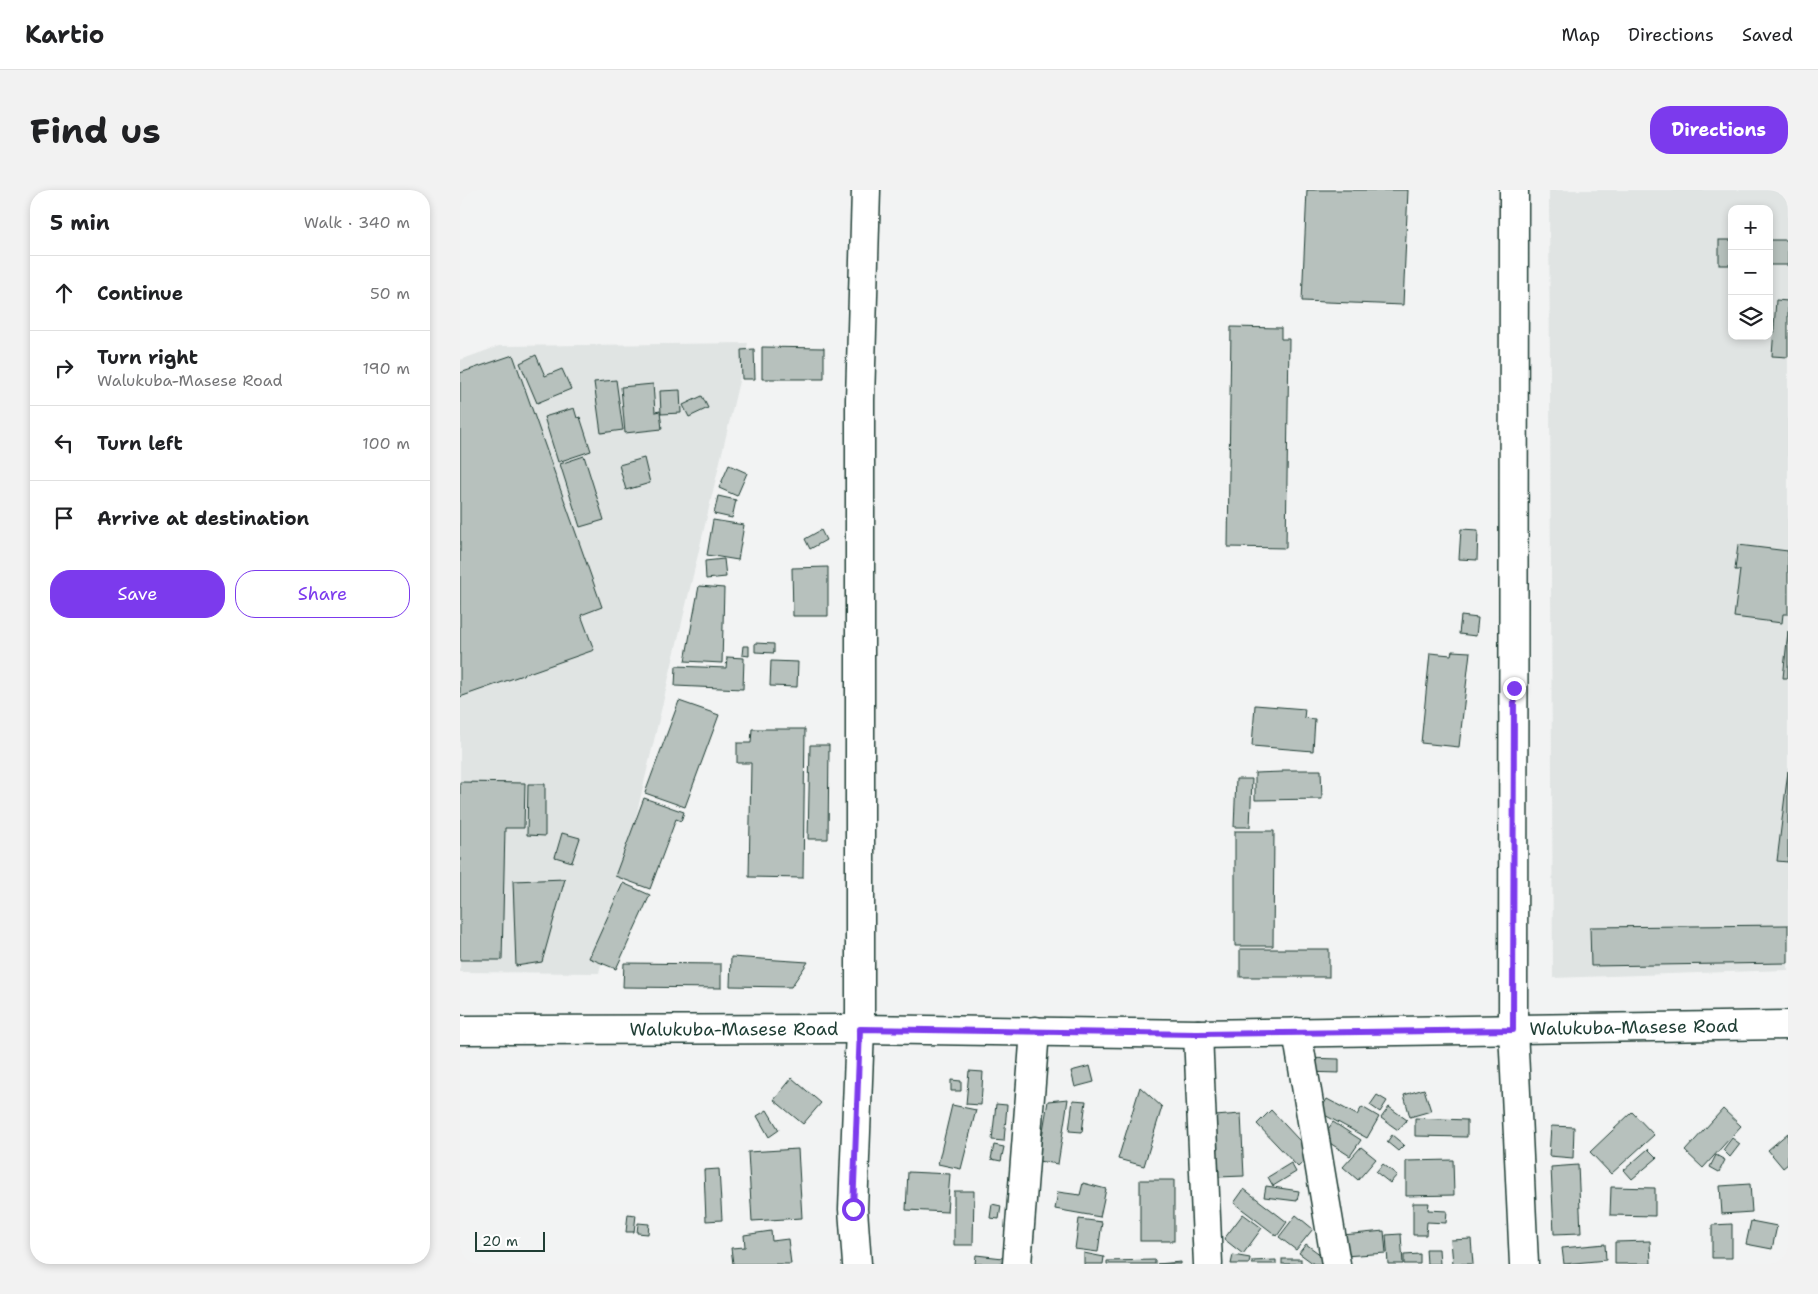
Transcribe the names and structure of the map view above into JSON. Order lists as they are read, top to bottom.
{
  "streets": {
    "street": ["Walukuba-Masese Road"]
  },
  "scale_bar": "20 m",
  "page": {
    "header": "Kartio",
    "nav": ["Map", "Directions", "Saved"],
    "buttons": [
      "Directions",
      ["Save", "Share"]
    ],
    "title": "Find us",
    "heading": ["5 min", "Walk · 340 m"],
    "map_buttons": ["+", "−"],
    "list": [
      ["Continue", "50 m"],
      ["Turn right", "Walukuba-Masese Road", "190 m"],
      ["Turn left", "100 m"],
      "Arrive at destination"
    ],
    "scale": "20 m"
  }
}
